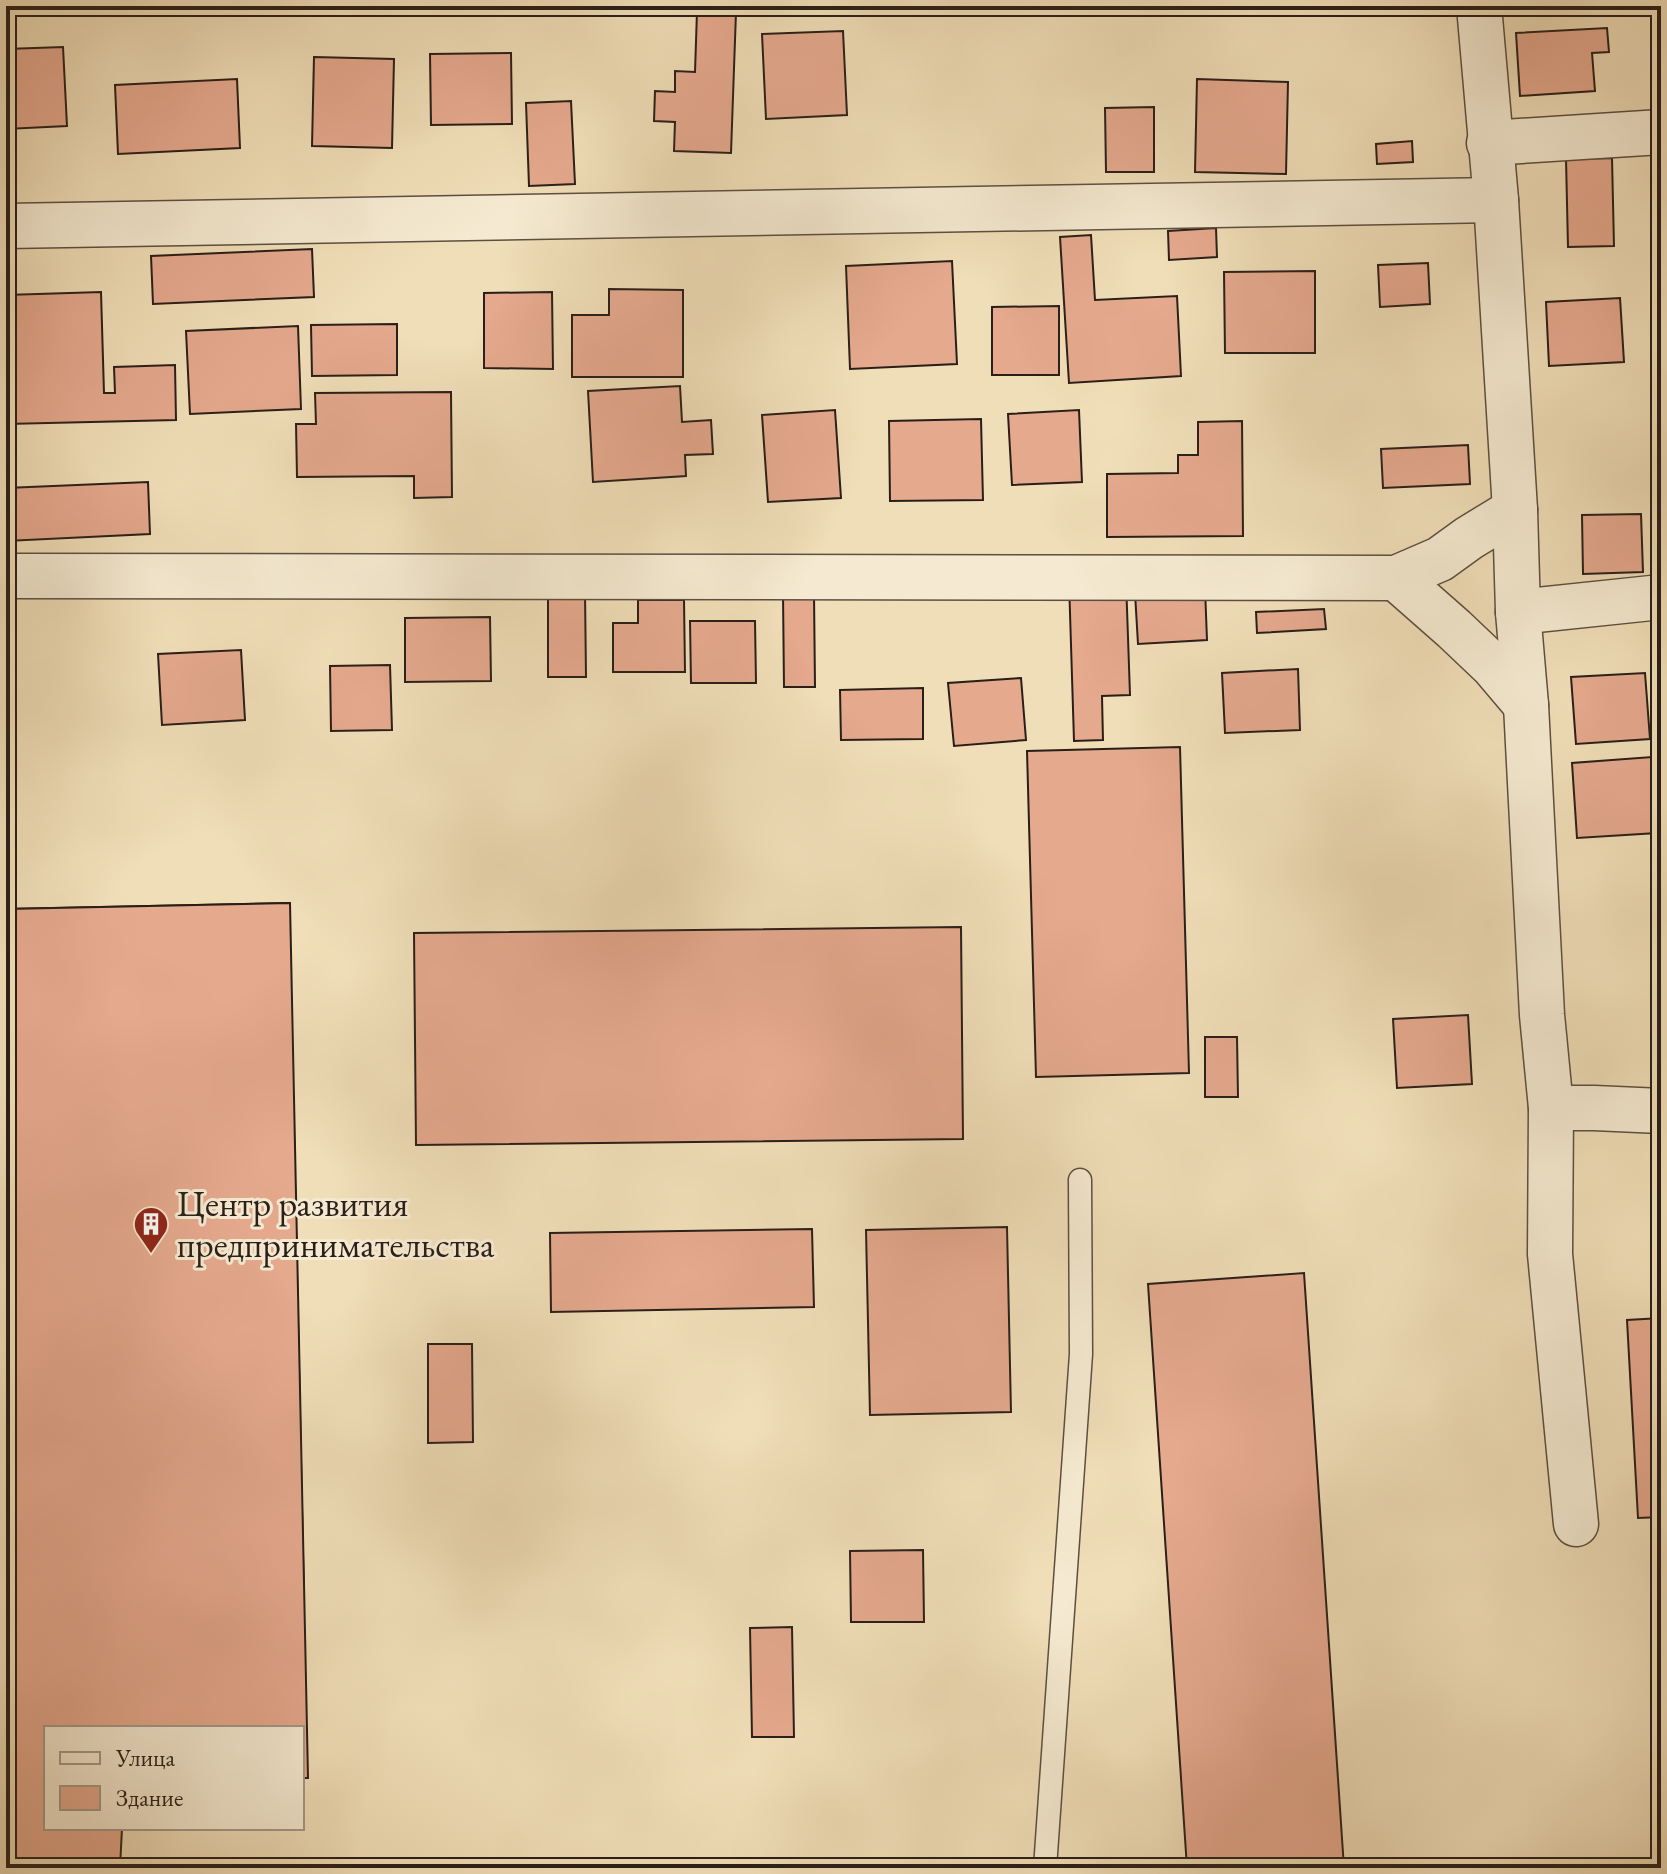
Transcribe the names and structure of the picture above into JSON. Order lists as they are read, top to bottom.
{
  "places": {
    "building": ["Центр развития предпринимательства"]
  },
  "legend": ["Улица", "Здание"]
}
